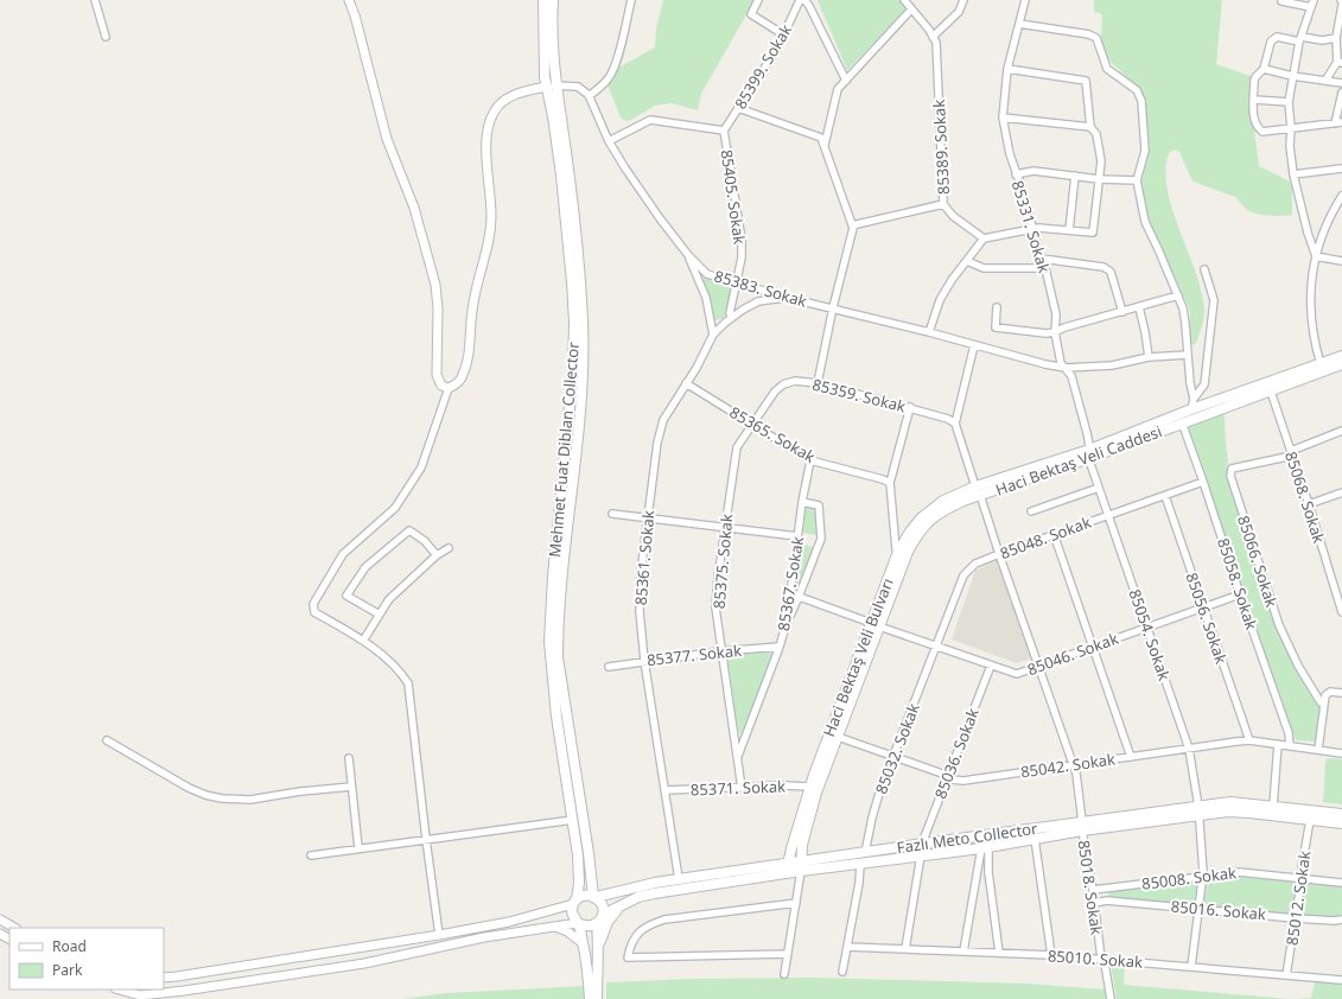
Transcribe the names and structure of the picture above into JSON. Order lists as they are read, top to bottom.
{
  "streets": {
    "main road": [
      "Mehmet Fuat Diblan Collector",
      "Haci Bektaş Veli Caddesi",
      "Haci Bektaş Veli Bulvarı",
      "Fazlı Meto Collector"
    ],
    "street": [
      "85399. Sokak",
      "85389. Sokak",
      "85405. Sokak",
      "85331. Sokak",
      "85383. Sokak",
      "85359. Sokak",
      "85365. Sokak",
      "85068. Sokak",
      "85048. Sokak",
      "85361. Sokak",
      "85375. Sokak",
      "85066. Sokak",
      "85367. Sokak",
      "85058. Sokak",
      "85056. Sokak",
      "85054. Sokak",
      "85046. Sokak",
      "85377. Sokak",
      "85032. Sokak",
      "85036. Sokak",
      "85042. Sokak",
      "85371. Sokak",
      "85008. Sokak",
      "85018. Sokak",
      "85012. Sokak",
      "85016. Sokak",
      "85010. Sokak"
    ]
  },
  "crossings": [
    ["85399. Sokak", "85405. Sokak"],
    ["85405. Sokak", "85383. Sokak"],
    ["85405. Sokak", "85361. Sokak"],
    ["85331. Sokak", "85383. Sokak"],
    ["85331. Sokak", "Haci Bektaş Veli Caddesi"],
    ["85331. Sokak", "85054. Sokak"],
    ["85383. Sokak", "85361. Sokak"],
    ["85359. Sokak", "85365. Sokak"],
    ["85359. Sokak", "85375. Sokak"],
    ["85359. Sokak", "85018. Sokak"],
    ["85365. Sokak", "85361. Sokak"],
    ["85365. Sokak", "85375. Sokak"],
    ["85365. Sokak", "85367. Sokak"],
    ["Mehmet Fuat Diblan Collector", "Fazlı Meto Collector"],
    ["Haci Bektaş Veli Caddesi", "85068. Sokak"],
    ["Haci Bektaş Veli Caddesi", "85058. Sokak"],
    ["Haci Bektaş Veli Caddesi", "85054. Sokak"],
    ["Haci Bektaş Veli Caddesi", "85046. Sokak"],
    ["Haci Bektaş Veli Caddesi", "Haci Bektaş Veli Bulvarı"],
    ["Haci Bektaş Veli Caddesi", "85018. Sokak"],
    ["85068. Sokak", "85066. Sokak"],
    ["85048. Sokak", "85058. Sokak"],
    ["85048. Sokak", "85056. Sokak"],
    ["85048. Sokak", "85054. Sokak"],
    ["85048. Sokak", "85046. Sokak"],
    ["85048. Sokak", "85032. Sokak"],
    ["85048. Sokak", "85018. Sokak"],
    ["85361. Sokak", "85377. Sokak"],
    ["85361. Sokak", "85371. Sokak"],
    ["85361. Sokak", "Fazlı Meto Collector"],
    ["85375. Sokak", "85367. Sokak"],
    ["85375. Sokak", "85377. Sokak"],
    ["85375. Sokak", "85371. Sokak"],
    ["85367. Sokak", "85377. Sokak"],
    ["85058. Sokak", "85046. Sokak"],
    ["85058. Sokak", "85042. Sokak"],
    ["85056. Sokak", "85046. Sokak"],
    ["85056. Sokak", "85042. Sokak"],
    ["85054. Sokak", "85046. Sokak"],
    ["85054. Sokak", "85042. Sokak"],
    ["85054. Sokak", "Fazlı Meto Collector"],
    ["85054. Sokak", "85008. Sokak"],
    ["85054. Sokak", "85016. Sokak"],
    ["85054. Sokak", "85010. Sokak"],
    ["85046. Sokak", "Haci Bektaş Veli Bulvarı"],
    ["85046. Sokak", "85032. Sokak"],
    ["85046. Sokak", "85036. Sokak"],
    ["85046. Sokak", "85018. Sokak"],
    ["Haci Bektaş Veli Bulvarı", "85042. Sokak"],
    ["Haci Bektaş Veli Bulvarı", "85371. Sokak"],
    ["Haci Bektaş Veli Bulvarı", "Fazlı Meto Collector"],
    ["Haci Bektaş Veli Bulvarı", "85018. Sokak"],
    ["85032. Sokak", "85042. Sokak"],
    ["85032. Sokak", "Fazlı Meto Collector"],
    ["85036. Sokak", "85042. Sokak"],
    ["85036. Sokak", "Fazlı Meto Collector"],
    ["85042. Sokak", "85018. Sokak"],
    ["Fazlı Meto Collector", "85018. Sokak"],
    ["Fazlı Meto Collector", "85012. Sokak"],
    ["85008. Sokak", "85018. Sokak"],
    ["85008. Sokak", "85012. Sokak"],
    ["85018. Sokak", "85016. Sokak"],
    ["85018. Sokak", "85010. Sokak"],
    ["85012. Sokak", "85016. Sokak"],
    ["85012. Sokak", "85010. Sokak"]
  ],
  "legend": ["Road", "Park"]
}
